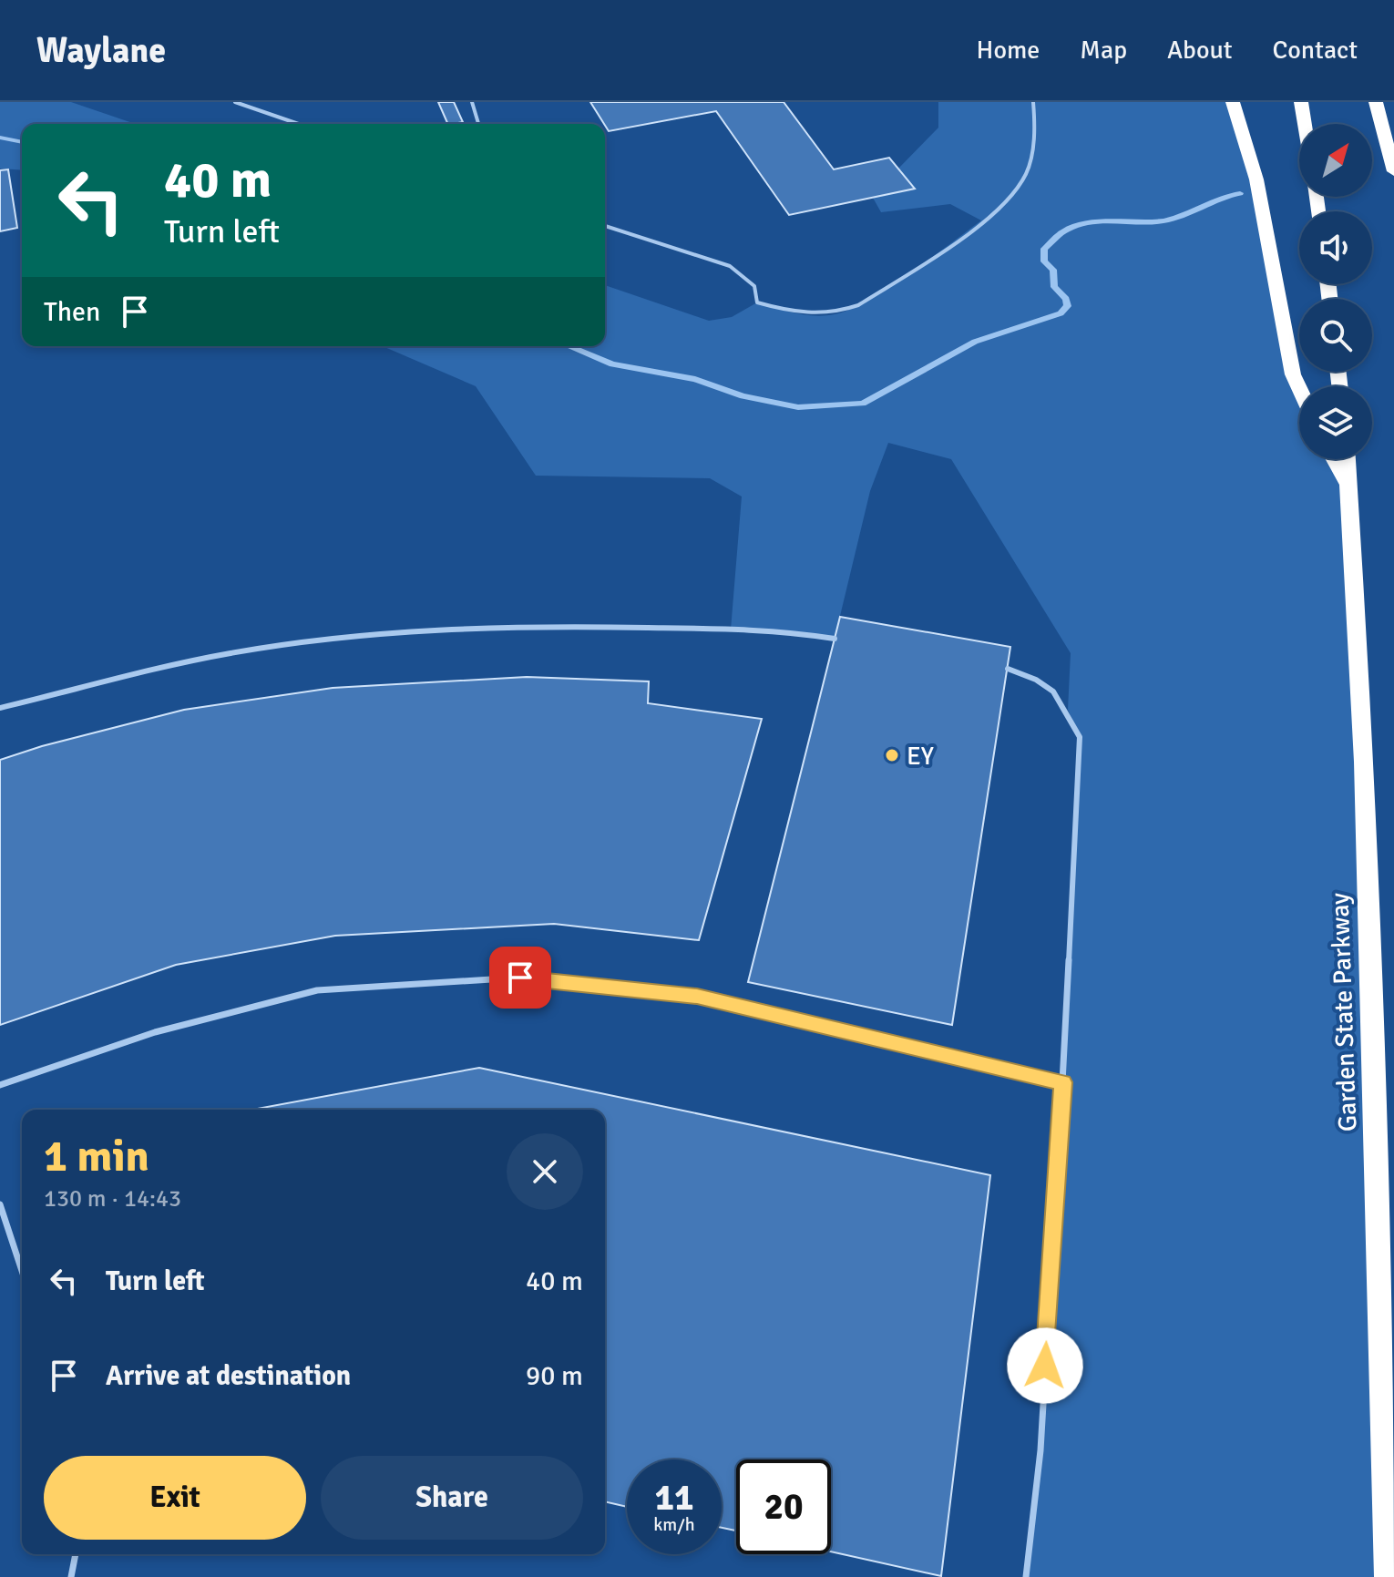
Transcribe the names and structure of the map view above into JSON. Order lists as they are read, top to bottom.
{
  "streets": {
    "highway": ["Garden State Parkway"]
  },
  "places": ["EY"],
  "north": "top right",
  "page": {
    "header": "Waylane",
    "nav": [
      "Home",
      "Map",
      "About",
      "Contact"
    ],
    "turn": ["40 m", "Turn left"],
    "then": "Then",
    "heading": ["1 min", "130 m · 14:43"],
    "list": [
      {
        "name": "Turn left",
        "value": "40 m"
      },
      {
        "name": "Arrive at destination",
        "value": "90 m"
      }
    ],
    "buttons": ["Exit", "Share"],
    "speed": "11 km/h",
    "limit": "20"
  }
}
